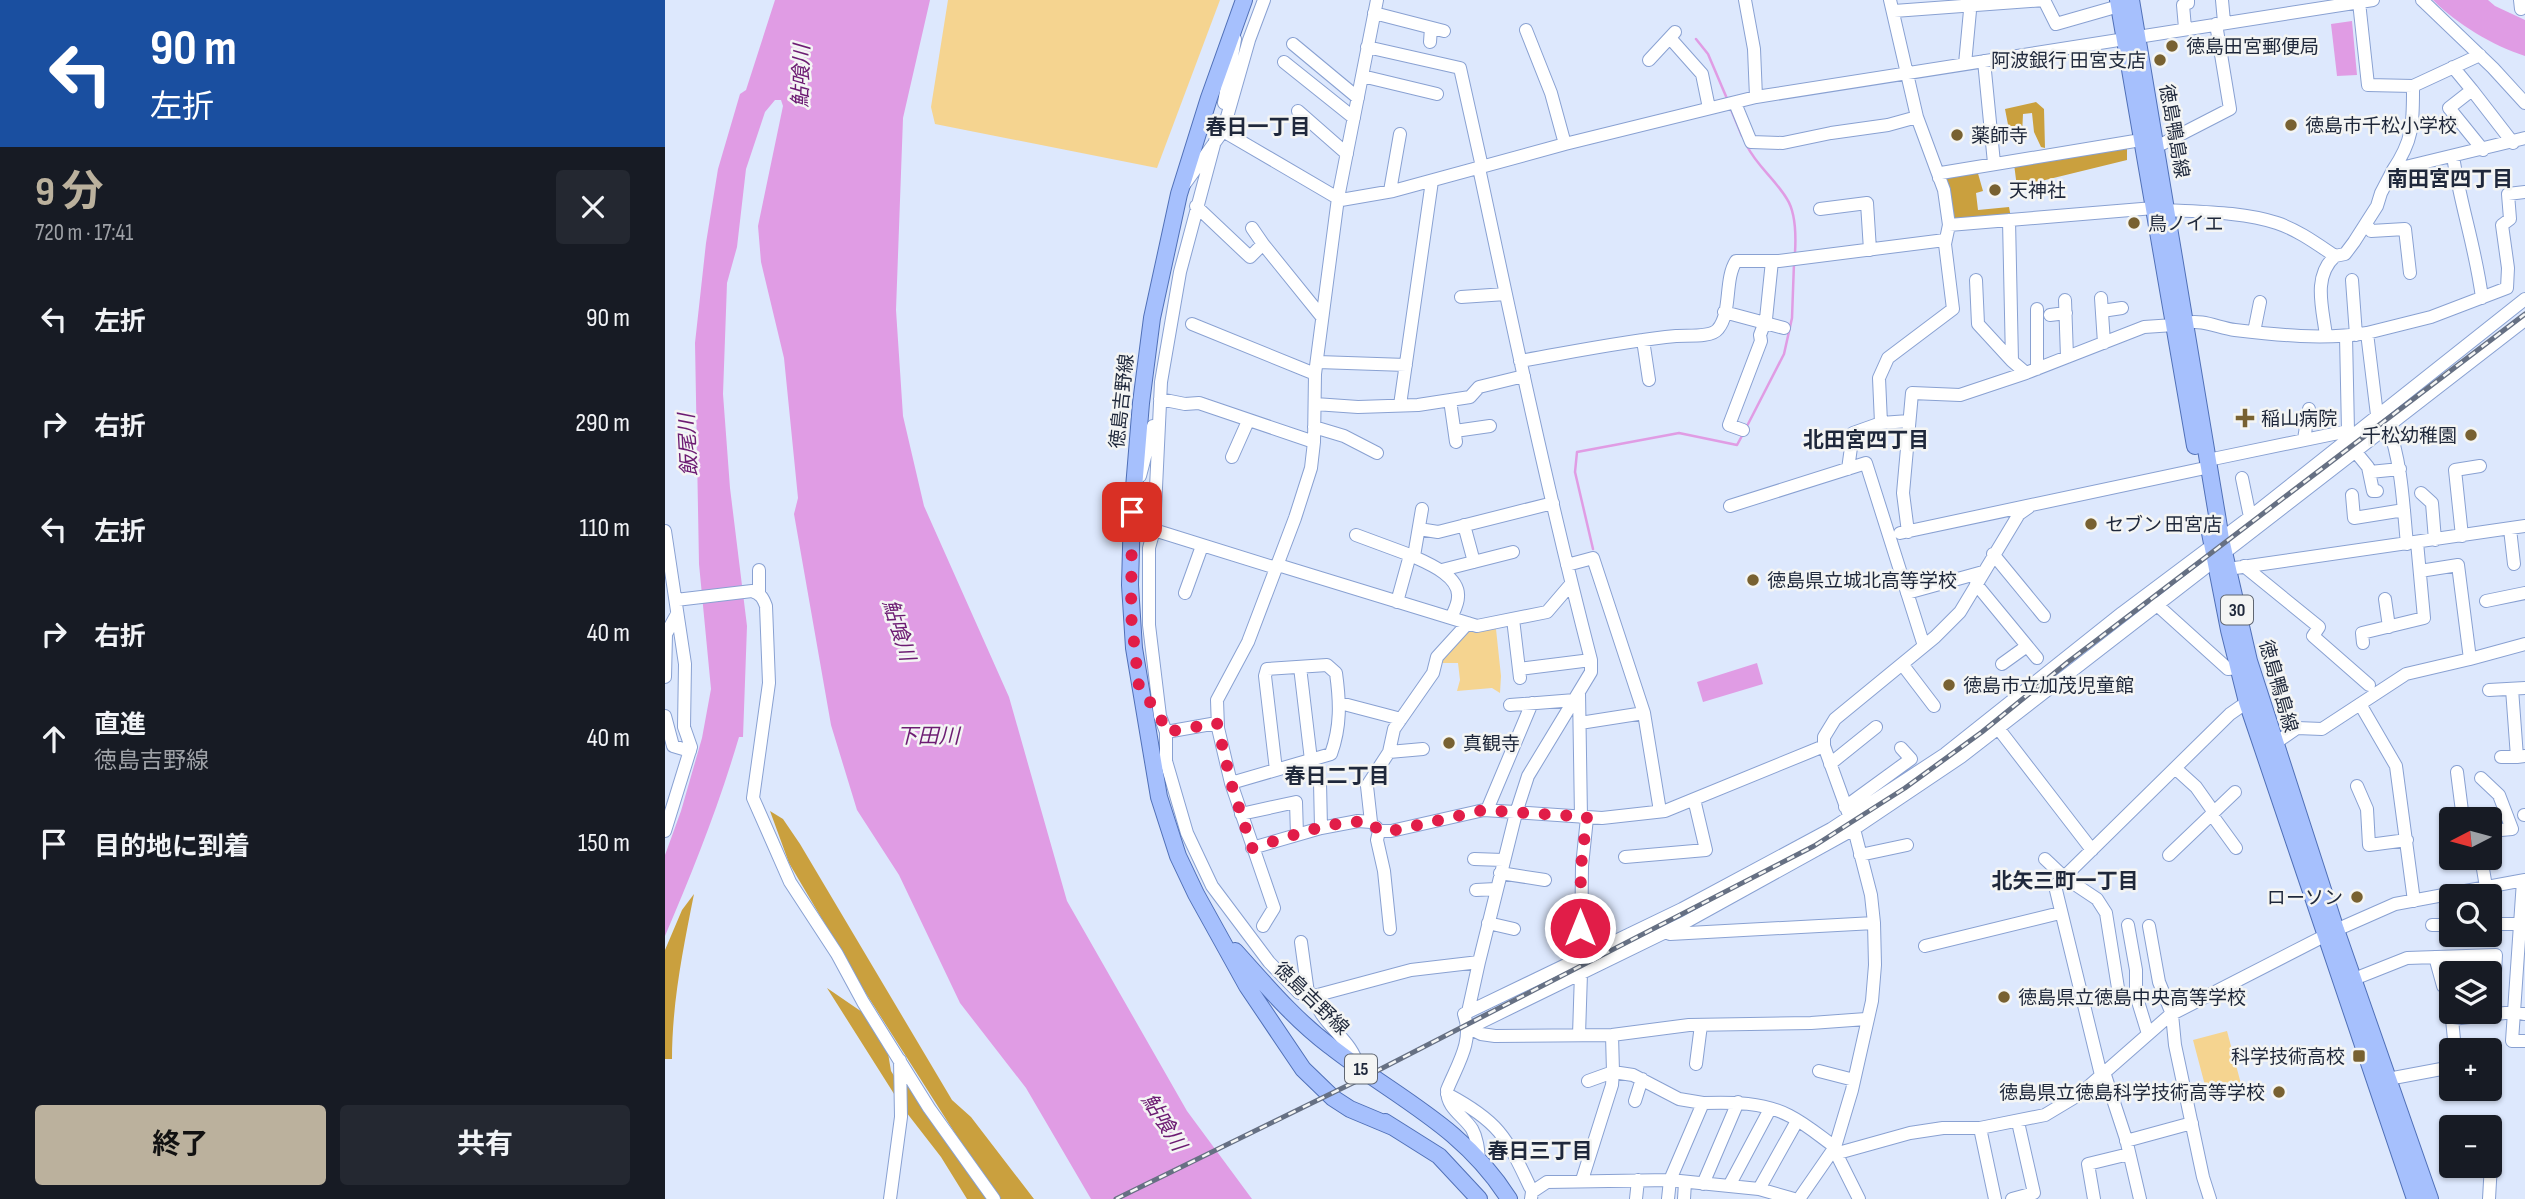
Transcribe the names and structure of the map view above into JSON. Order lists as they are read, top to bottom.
{
  "streets": {
    "main road": [
      "徳島鴨島線",
      "徳島吉野線",
      "30",
      "15"
    ]
  },
  "districts": [
    "春日一丁目",
    "南田宮四丁目",
    "北田宮四丁目",
    "春日二丁目",
    "北矢三町一丁目",
    "春日三丁目"
  ],
  "water": ["鮎喰川", "飯尾川", "下田川"],
  "places": {
    "other": [
      "徳島田宮郵便局",
      "阿波銀行 田宮支店",
      "徳島市千松小学校",
      "薬師寺",
      "天神社",
      "鳥ノイエ",
      "千松幼稚園",
      "セブン 田宮店",
      "徳島県立城北高等学校",
      "徳島市立加茂児童館",
      "真観寺",
      "ローソン",
      "徳島県立徳島中央高等学校",
      "徳島県立徳島科学技術高等学校"
    ],
    "health": ["稲山病院"],
    "transit": ["科学技術高校"]
  },
  "north": "left",
  "page": {
    "turn": ["90 m", "左折"],
    "heading": ["9 分", "720 m · 17:41"],
    "list": [
      {
        "name": "左折",
        "value": "90 m"
      },
      {
        "name": "右折",
        "value": "290 m"
      },
      {
        "name": "左折",
        "value": "110 m"
      },
      {
        "name": "右折",
        "value": "40 m"
      },
      {
        "name": "直進",
        "note": "徳島吉野線",
        "value": "40 m"
      },
      {
        "name": "目的地に到着",
        "value": "150 m"
      }
    ],
    "map_buttons": ["+", "−"],
    "buttons": ["終了", "共有"]
  }
}
